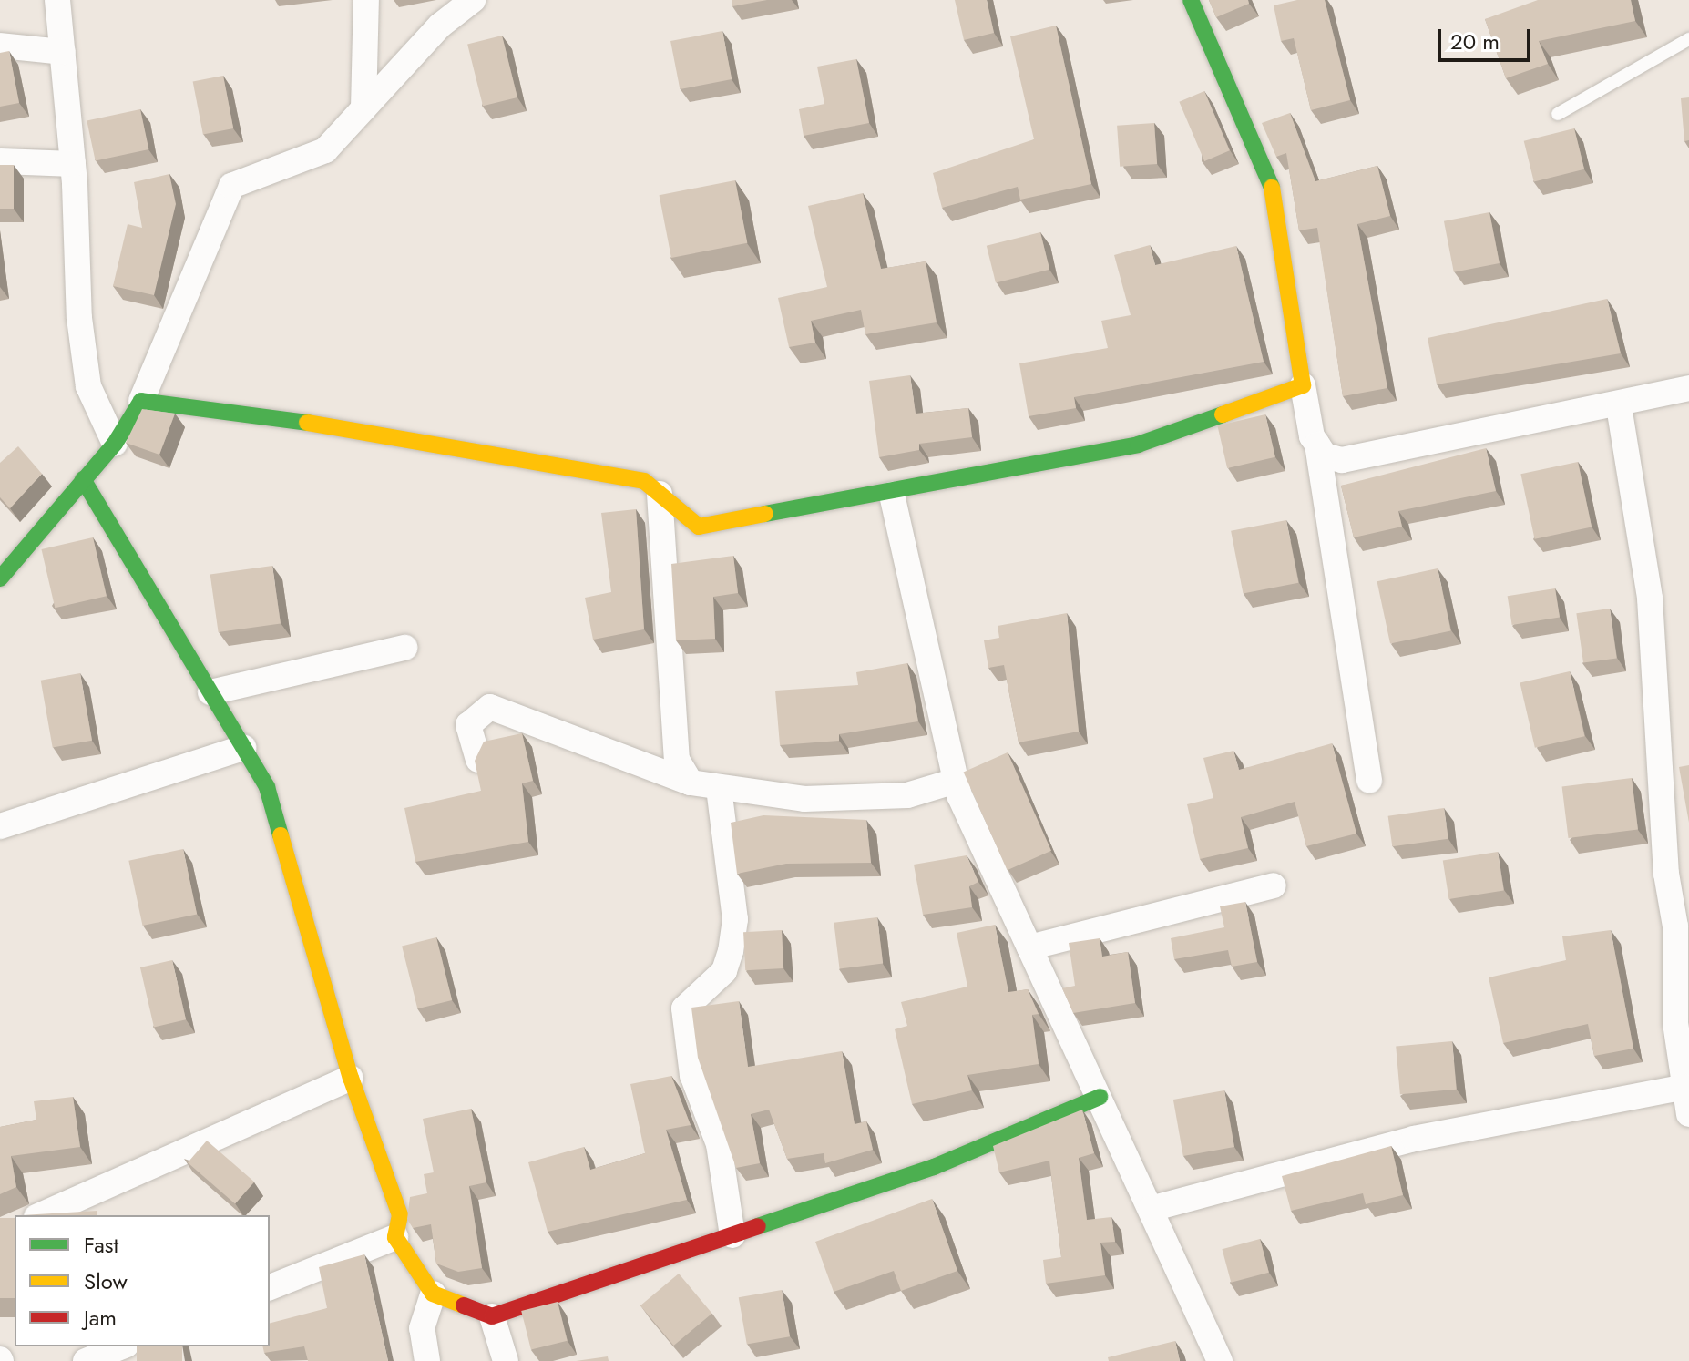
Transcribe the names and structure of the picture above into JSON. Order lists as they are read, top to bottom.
{
  "legend": ["Fast", "Slow", "Jam"],
  "scale_bar": "20 m"
}
